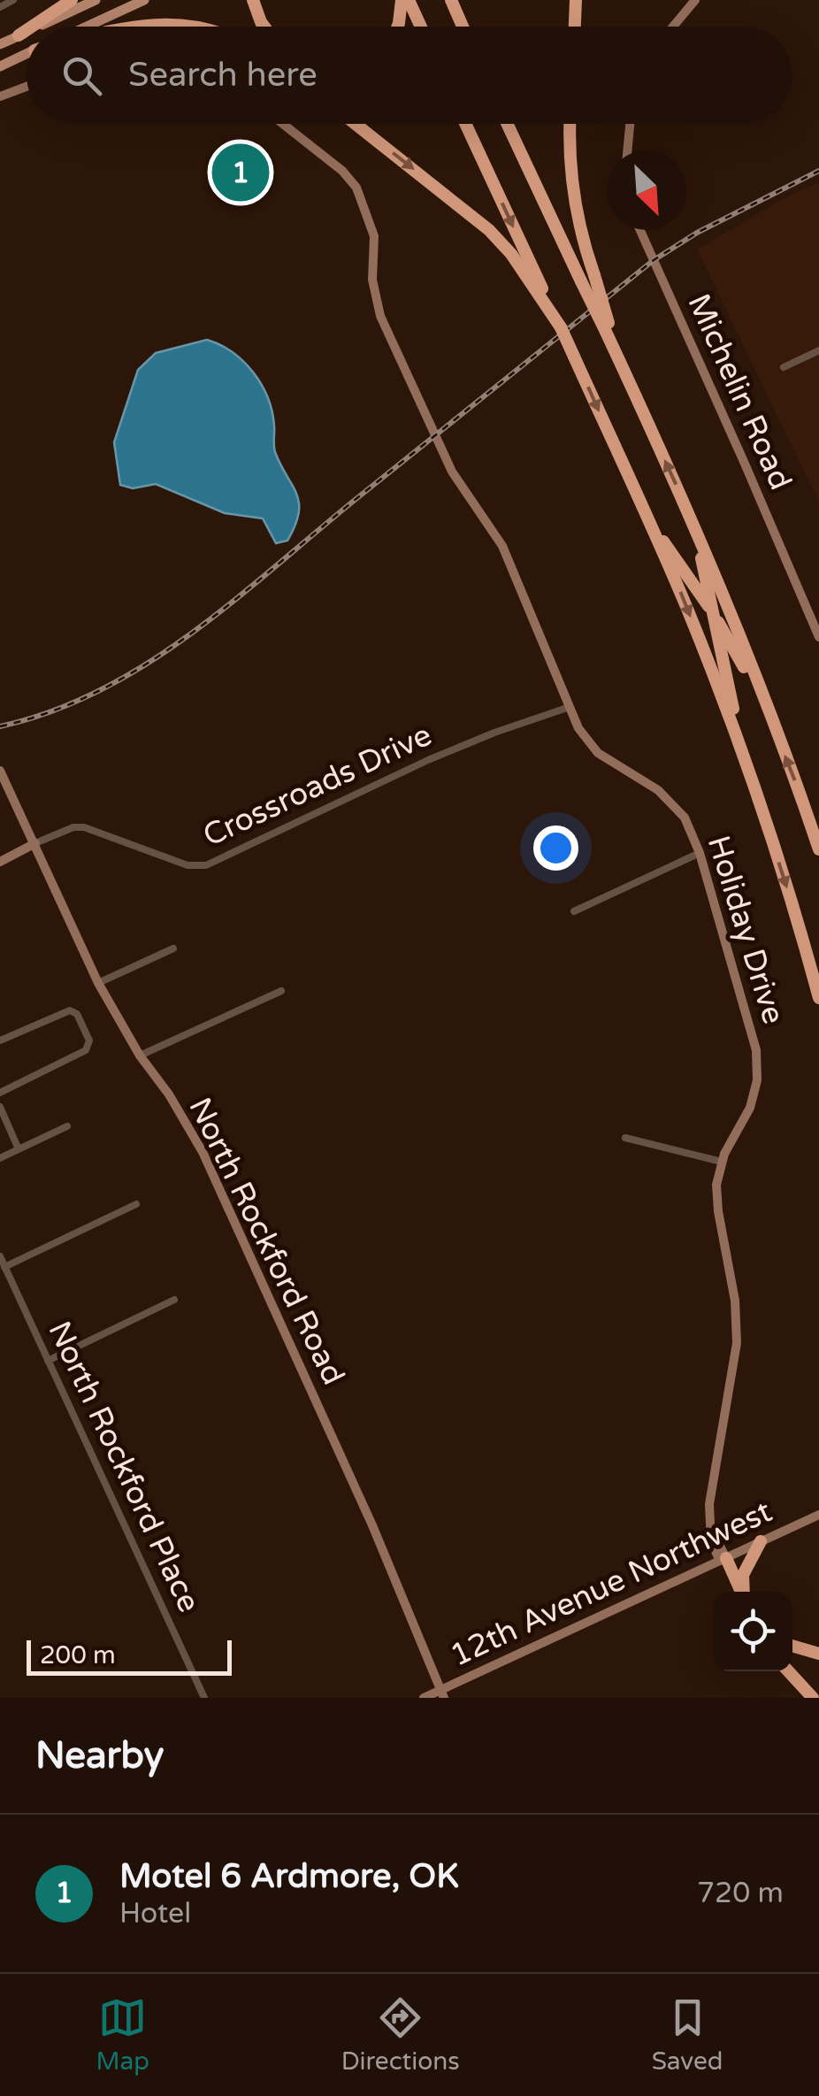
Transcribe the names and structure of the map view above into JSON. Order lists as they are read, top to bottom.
{
  "streets": {
    "street": [
      "Michelin Road",
      "Crossroads Drive",
      "Holiday Drive",
      "North Rockford Road",
      "North Rockford Place",
      "12th Avenue Northwest"
    ]
  },
  "crossings": [
    ["Crossroads Drive", "Holiday Drive"],
    ["Crossroads Drive", "North Rockford Road"],
    ["Holiday Drive", "12th Avenue Northwest"],
    ["North Rockford Road", "12th Avenue Northwest"]
  ],
  "scale_bar": "200 m",
  "north": "bottom right",
  "page": {
    "search": "Search here",
    "pins": "1",
    "scale": "200 m",
    "heading": "Nearby",
    "list": [
      {
        "mark": "1",
        "name": "Motel 6 Ardmore, OK",
        "note": "Hotel",
        "value": "720 m"
      }
    ],
    "nav": ["Map", "Directions", "Saved"]
  }
}
